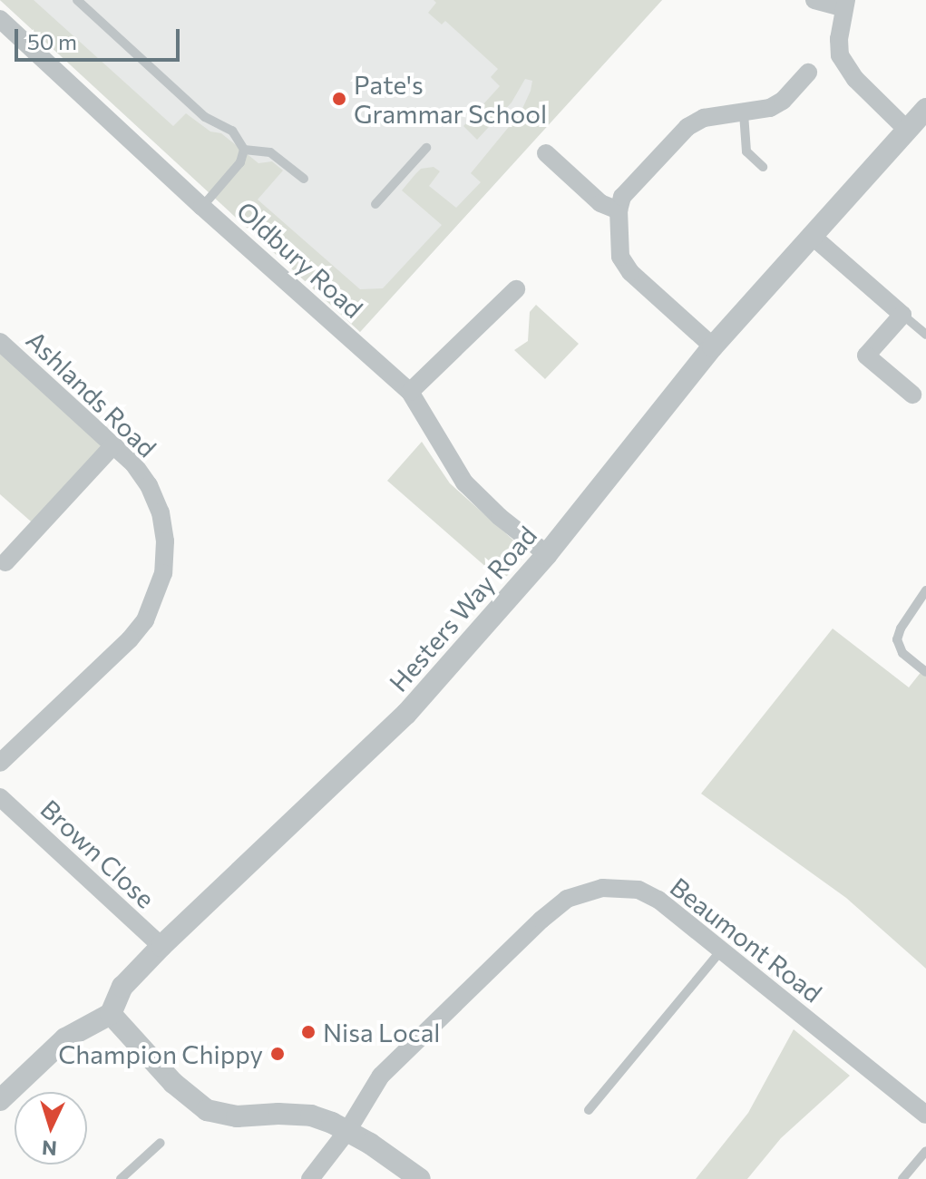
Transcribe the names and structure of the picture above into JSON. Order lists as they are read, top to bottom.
{
  "streets": {
    "street": [
      "Oldbury Road",
      "Ashlands Road",
      "Hesters Way Road",
      "Brown Close",
      "Beaumont Road"
    ]
  },
  "crossings": [
    ["Oldbury Road", "Hesters Way Road"],
    ["Hesters Way Road", "Brown Close"]
  ],
  "places": ["Pate's Grammar School", "Nisa Local", "Champion Chippy"],
  "scale_bar": "50 m",
  "north": "bottom"
}
